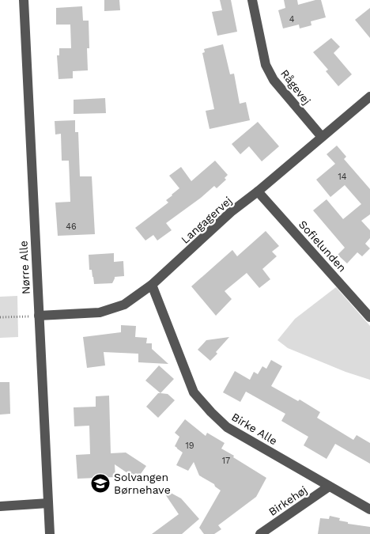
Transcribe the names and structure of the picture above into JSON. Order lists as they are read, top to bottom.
{
  "streets": {
    "street": [
      "Rågevej",
      "Langagervej",
      "Sofielunden",
      "Nørre Alle",
      "Birke Alle",
      "Birkehøj"
    ]
  },
  "crossings": [
    ["Rågevej", "Langagervej"],
    ["Langagervej", "Sofielunden"],
    ["Langagervej", "Nørre Alle"],
    ["Langagervej", "Birke Alle"],
    ["Birke Alle", "Birkehøj"]
  ],
  "places": {
    "school or university": ["Solvangen Børnehave"]
  },
  "house_numbers": [
    "4",
    "14",
    "46",
    "19",
    "17"
  ]
}
